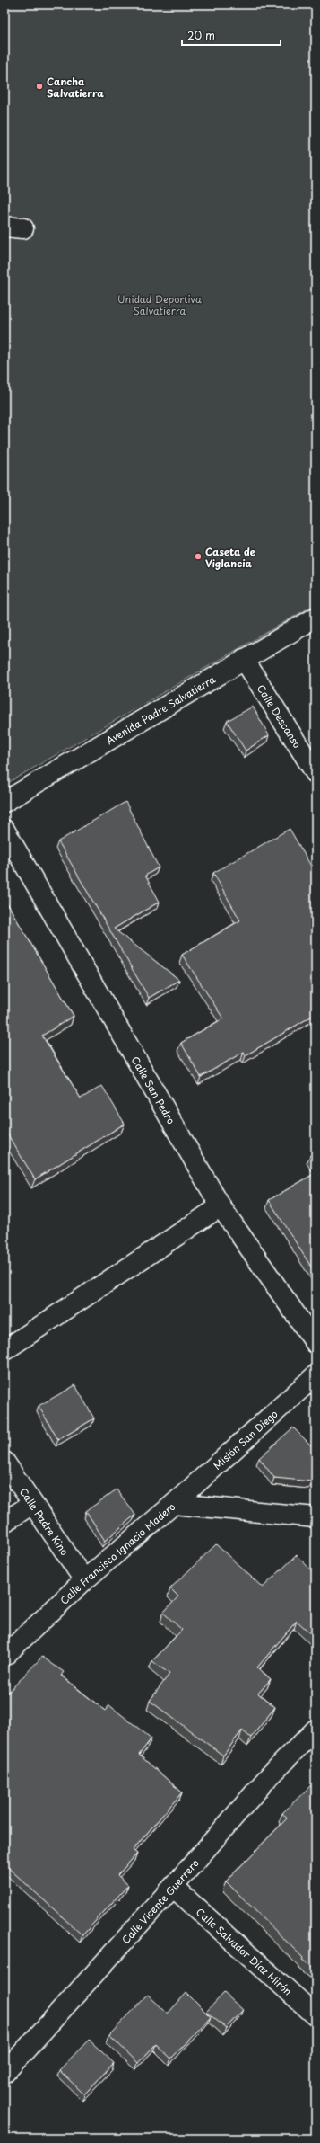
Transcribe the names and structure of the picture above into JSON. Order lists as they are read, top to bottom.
{
  "streets": {
    "street": [
      "Avenida Padre Salvatierra",
      "Calle Descanso",
      "Calle San Pedro",
      "Misión San Diego",
      "Calle Padre Kino",
      "Calle Francisco Ignacio Madero",
      "Calle Vicente Guerrero",
      "Calle Salvador Díaz Mirón"
    ]
  },
  "crossings": [
    ["Avenida Padre Salvatierra", "Calle Descanso"],
    ["Misión San Diego", "Calle Francisco Ignacio Madero"],
    ["Calle Padre Kino", "Calle Francisco Ignacio Madero"],
    ["Calle Vicente Guerrero", "Calle Salvador Díaz Mirón"]
  ],
  "parks": ["Unidad Deportiva Salvatierra"],
  "places": ["Cancha Salvatierra", "Caseta de Viglancia"],
  "scale_bar": "20 m"
}
